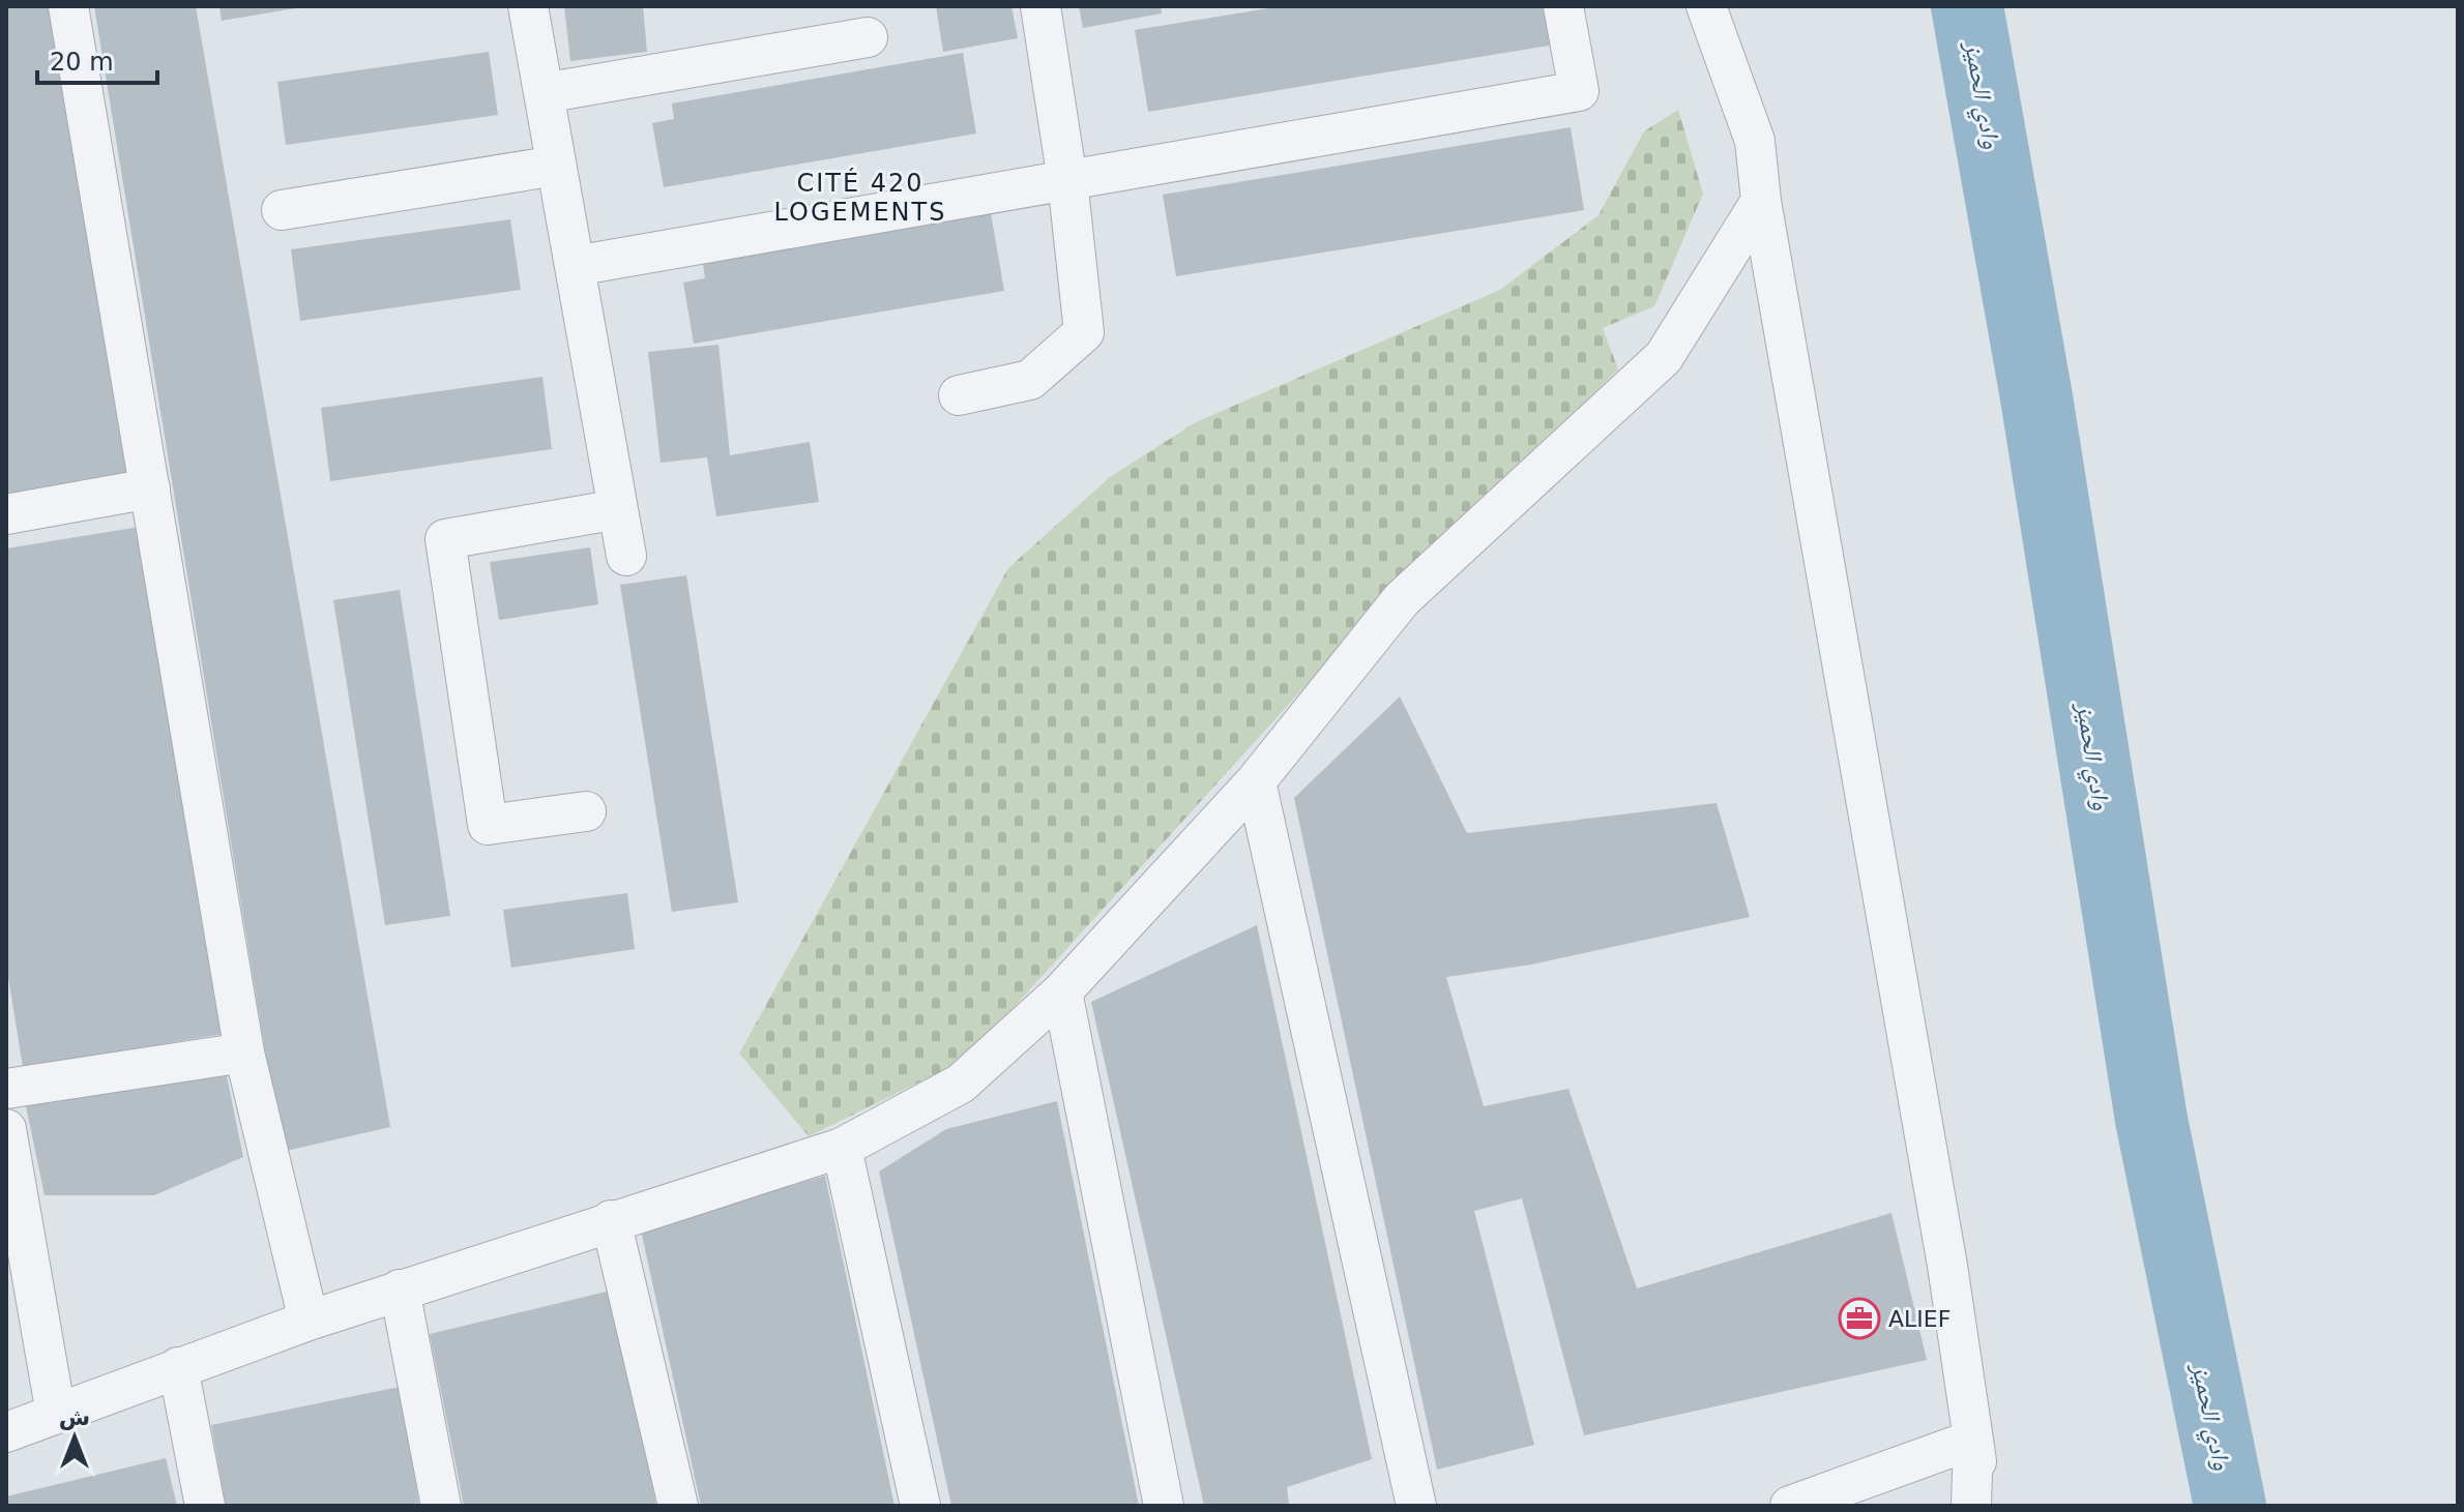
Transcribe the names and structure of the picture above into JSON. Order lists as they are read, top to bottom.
{
  "districts": ["CITÉ 420 LOGEMENTS"],
  "water": ["وادي الحميز"],
  "places": {
    "office": ["ALIEF"]
  },
  "scale_bar": "20 m",
  "north": "top"
}
